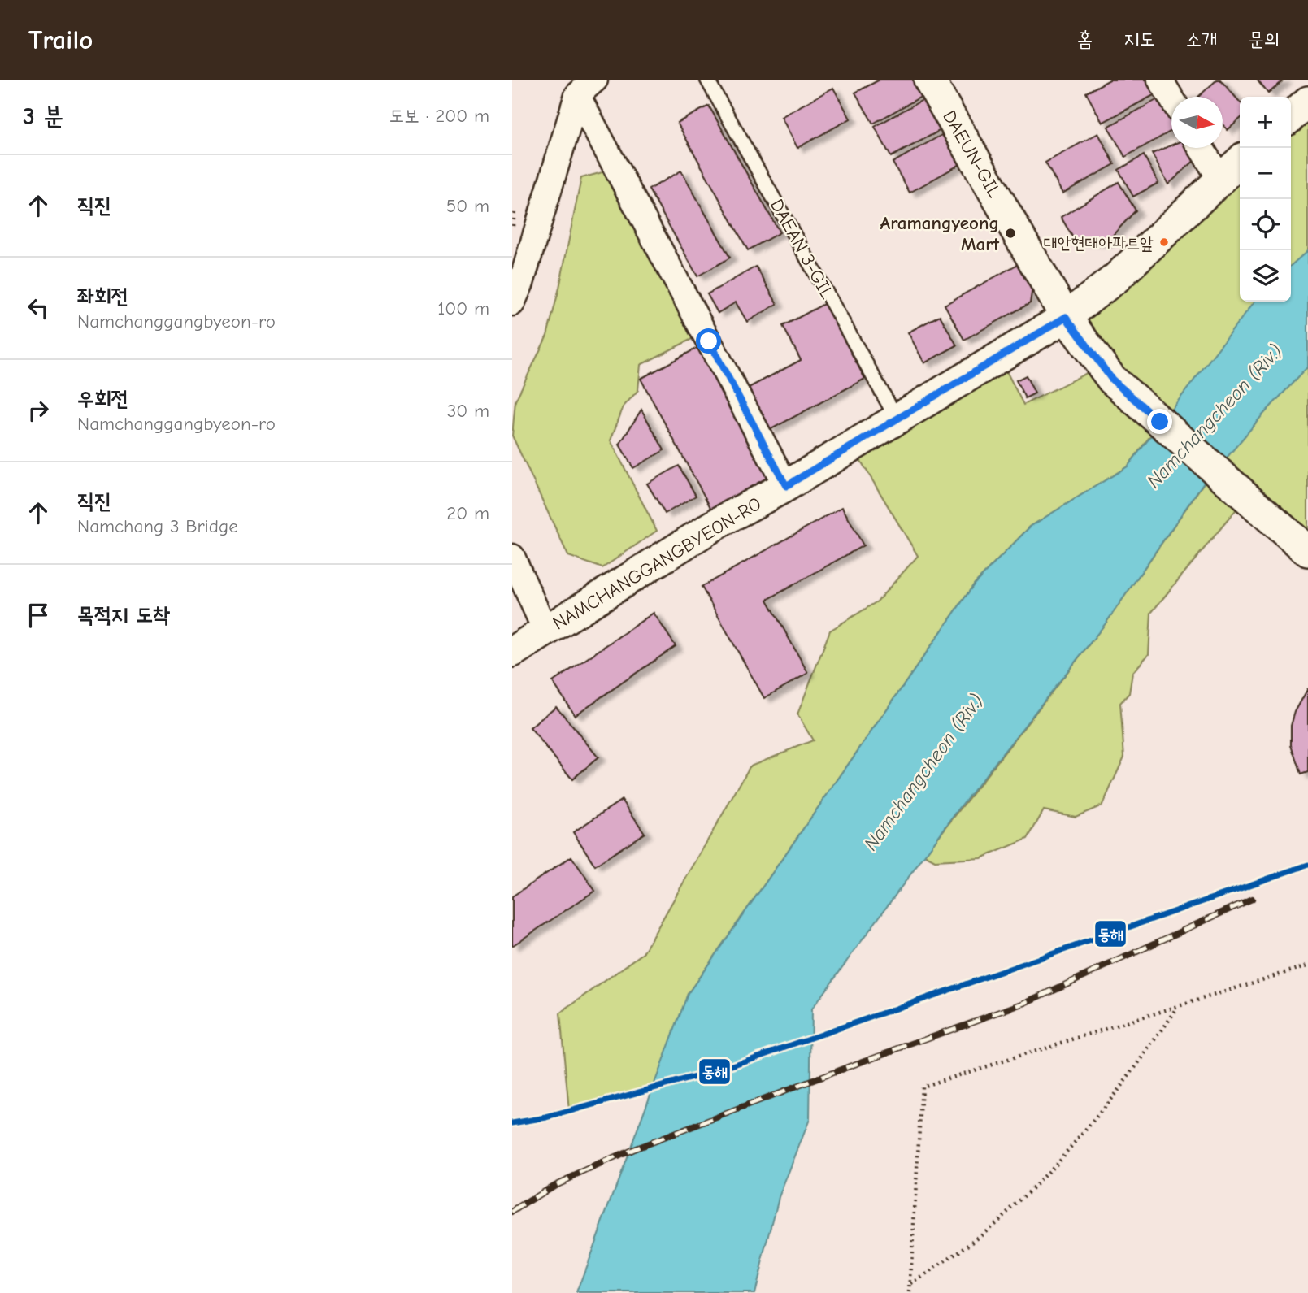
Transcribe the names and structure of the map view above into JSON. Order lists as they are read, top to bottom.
{
  "streets": {
    "street": ["DAEUN-GIL", "NAMCHANGGANGBYEON-RO"],
    "lane": ["DAEAN 3-GIL"]
  },
  "crossings": [
    ["DAEUN-GIL", "NAMCHANGGANGBYEON-RO"],
    ["DAEAN 3-GIL", "NAMCHANGGANGBYEON-RO"]
  ],
  "water": ["Namchangcheon (Riv.)"],
  "places": ["Aramangyeong Mart", "대안현대아파트앞"],
  "lines": ["transit line 동해"],
  "north": "right",
  "page": {
    "header": "Trailo",
    "nav": [
      "홈",
      "지도",
      "소개",
      "문의"
    ],
    "heading": ["3 분", "도보 · 200 m"],
    "map_buttons": ["+", "−"],
    "list": [
      ["직진", "50 m"],
      ["좌회전", "Namchanggangbyeon-ro", "100 m"],
      ["우회전", "Namchanggangbyeon-ro", "30 m"],
      ["직진", "Namchang 3 Bridge", "20 m"],
      "목적지 도착"
    ]
  }
}
